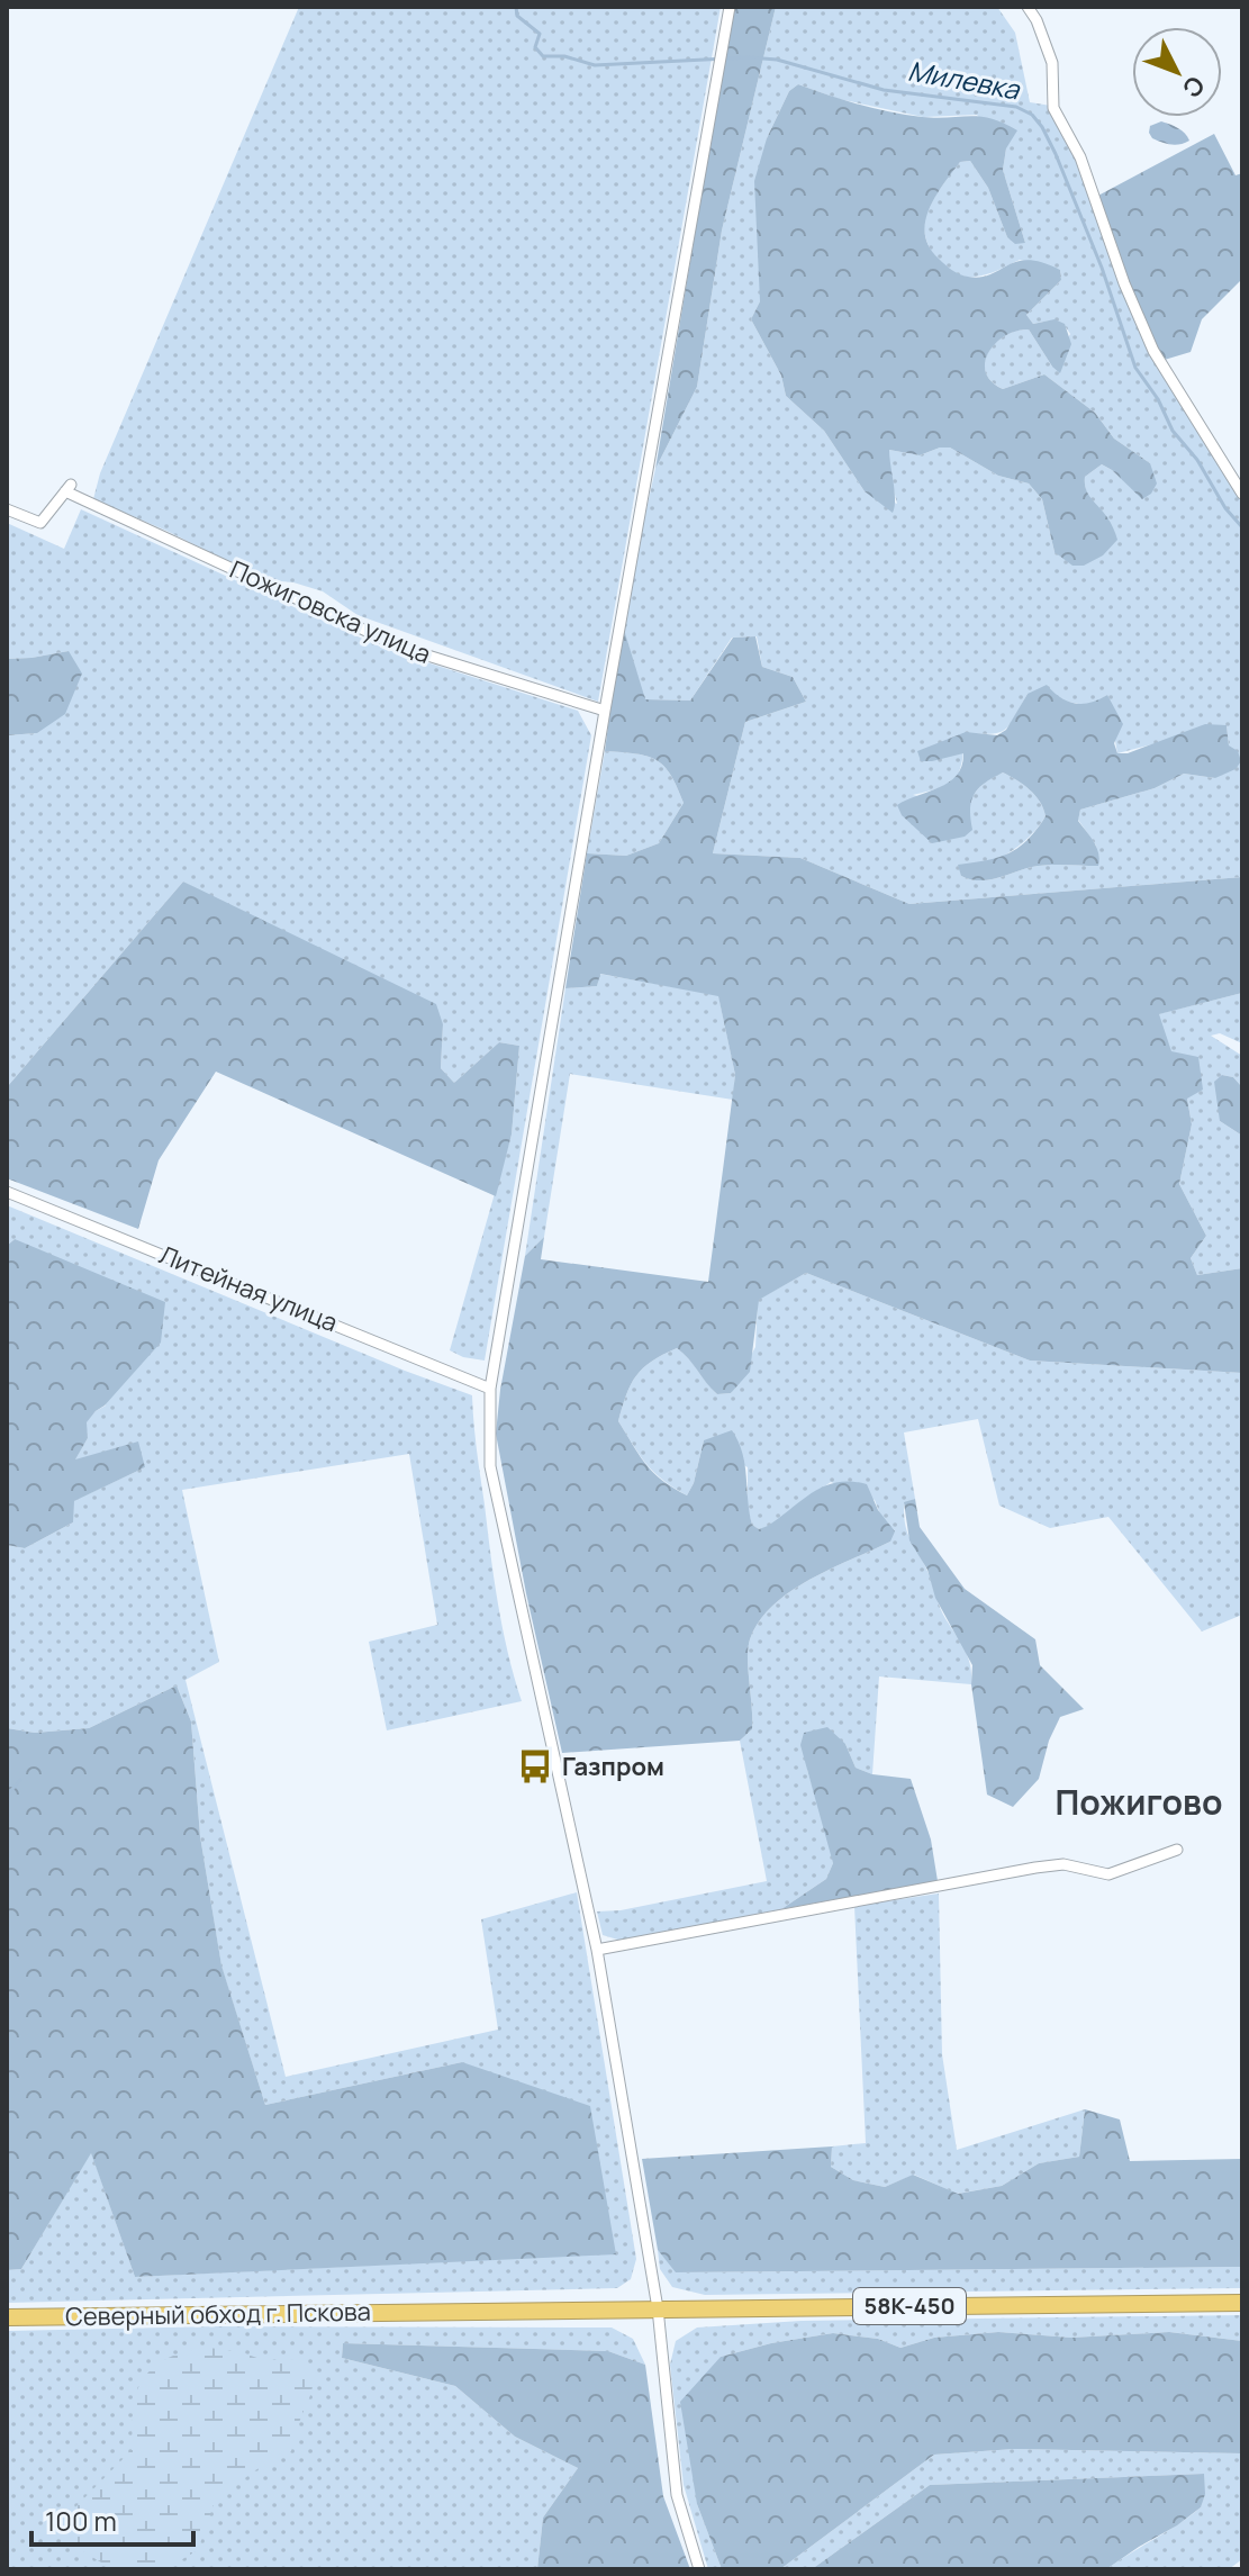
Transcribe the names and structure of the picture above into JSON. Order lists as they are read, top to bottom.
{
  "streets": {
    "highway": ["58К-450", "Северный обход г. Пскова"],
    "street": ["Пожиговска улица", "Литейная улица"]
  },
  "crossings": [
    ["58К-450", "Северный обход г. Пскова"]
  ],
  "districts": ["Пожигово"],
  "water": ["Милевка"],
  "places": {
    "bus stop": ["Газпром"]
  },
  "scale_bar": "100 m",
  "north": "bottom right"
}
